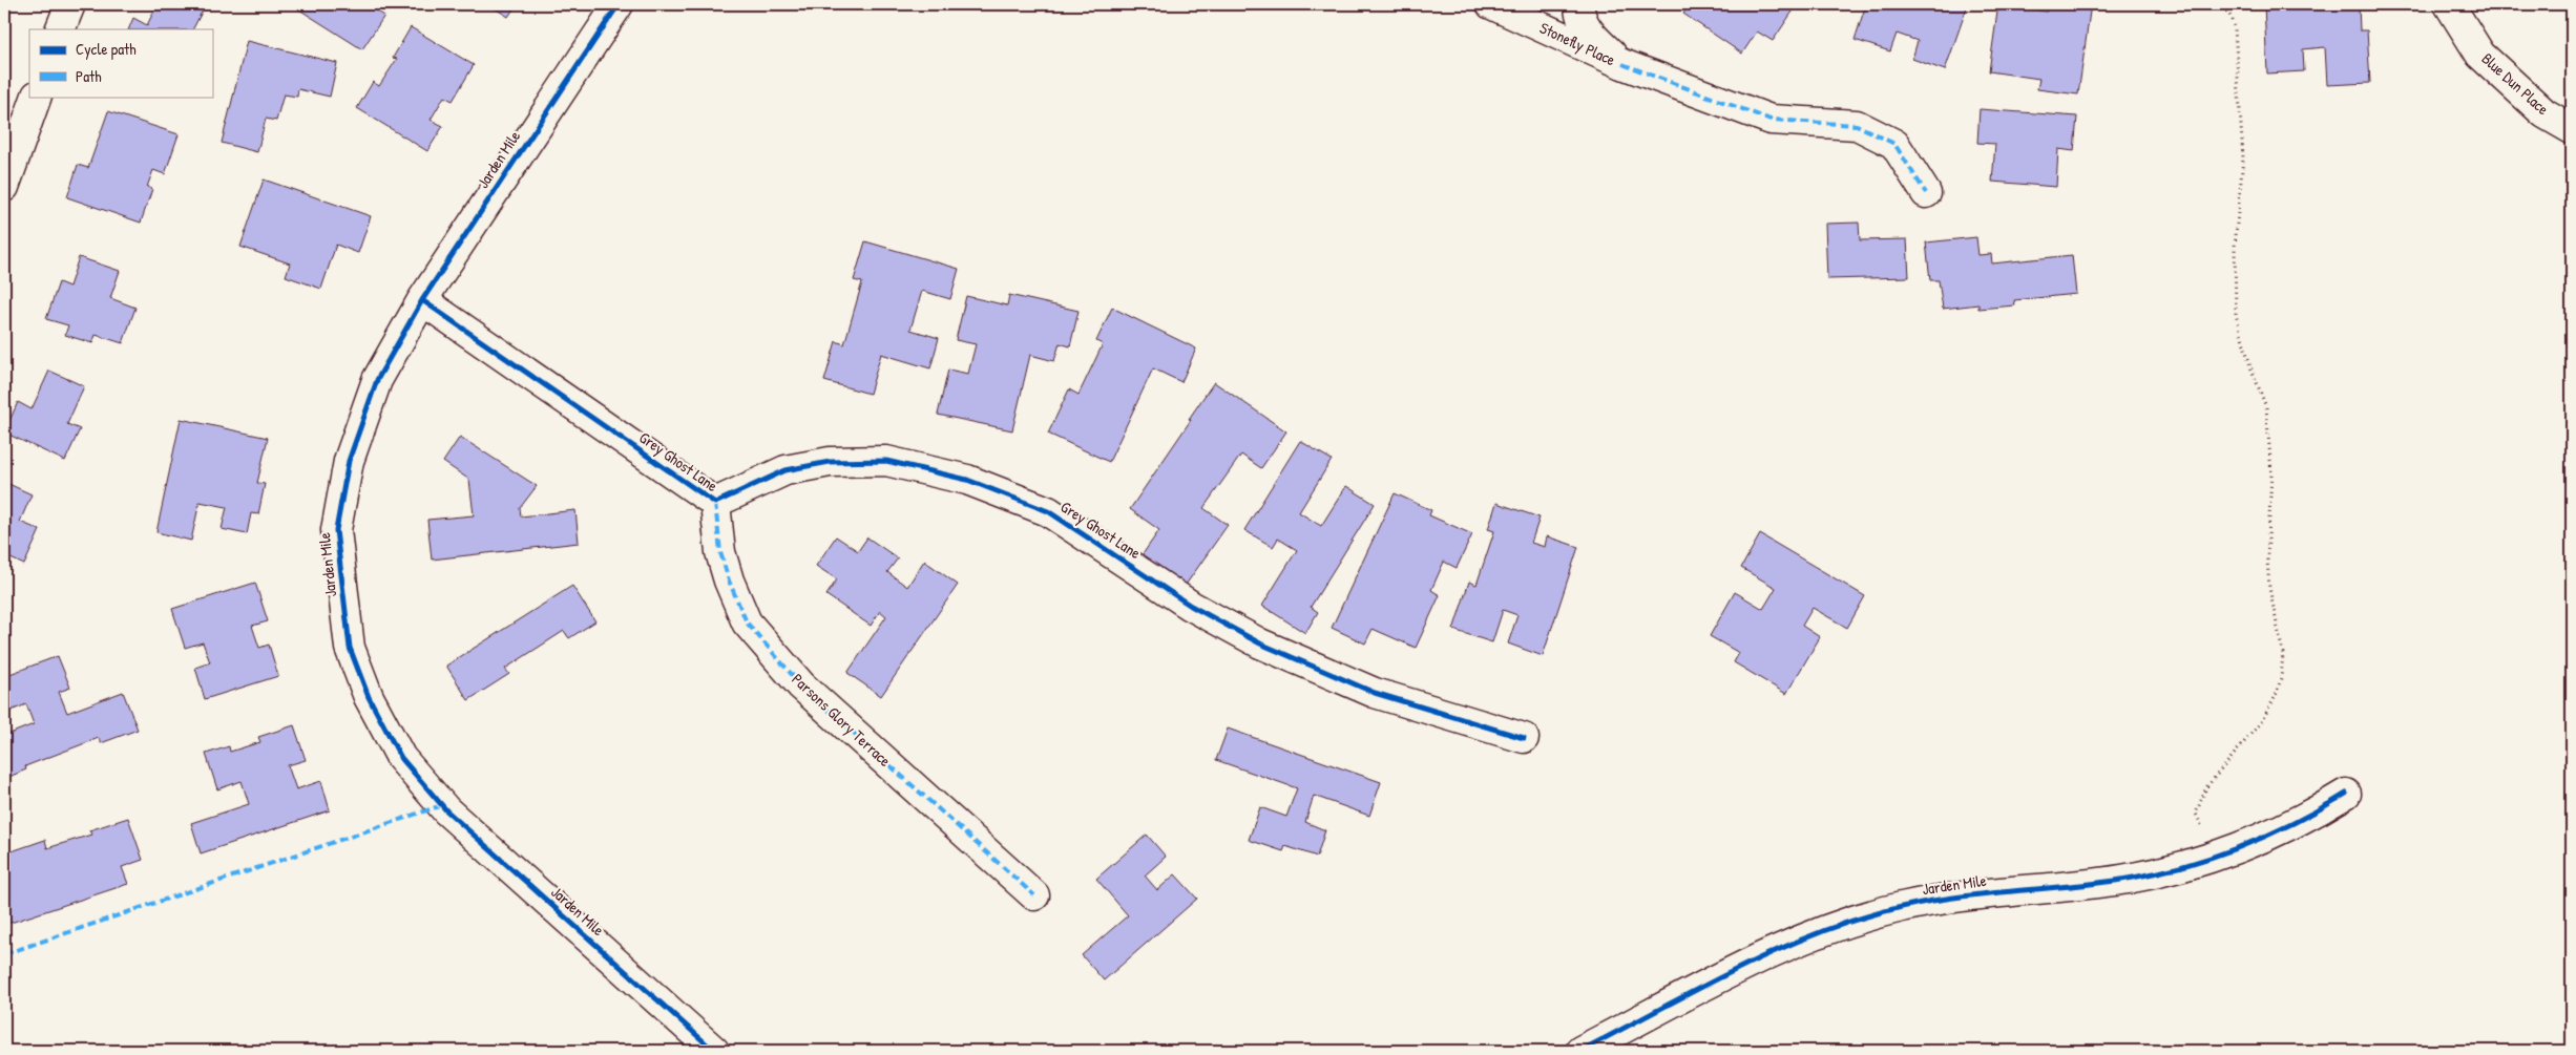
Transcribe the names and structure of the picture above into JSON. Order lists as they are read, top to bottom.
{
  "streets": {
    "street": [
      "Stonefly Place",
      "Blue Dun Place",
      "Jarden Mile",
      "Grey Ghost Lane",
      "Parsons Glory Terrace"
    ]
  },
  "crossings": [
    ["Jarden Mile", "Grey Ghost Lane"],
    ["Grey Ghost Lane", "Parsons Glory Terrace"]
  ],
  "legend": ["Cycle path", "Path"]
}
